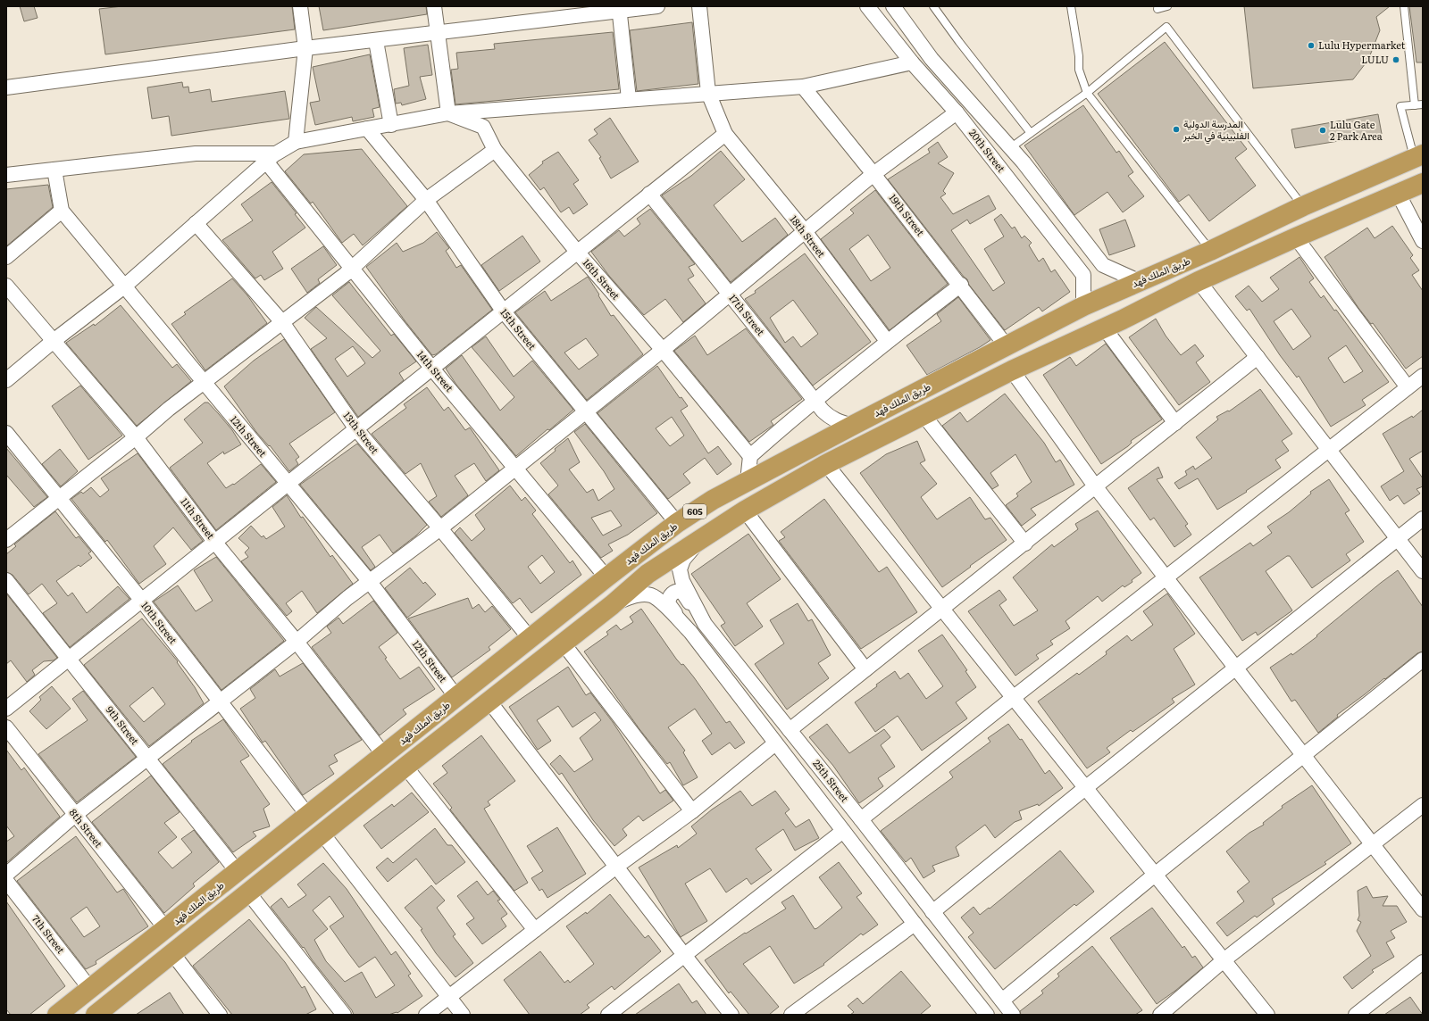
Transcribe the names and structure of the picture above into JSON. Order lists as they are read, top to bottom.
{
  "streets": {
    "highway": ["طريق الملك فهد", "605"],
    "street": [
      "20th Street",
      "19th Street",
      "18th Street",
      "16th Street",
      "17th Street",
      "15th Street",
      "14th Street",
      "13th Street",
      "12th Street",
      "11th Street",
      "10th Street",
      "9th Street",
      "25th Street",
      "8th Street",
      "7th Street"
    ]
  },
  "crossings": [
    ["20th Street", "طريق الملك فهد"],
    ["19th Street", "طريق الملك فهد"],
    ["طريق الملك فهد", "17th Street"],
    ["طريق الملك فهد", "15th Street"],
    ["طريق الملك فهد", "14th Street"],
    ["طريق الملك فهد", "13th Street"],
    ["طريق الملك فهد", "12th Street"],
    ["طريق الملك فهد", "11th Street"],
    ["طريق الملك فهد", "10th Street"],
    ["طريق الملك فهد", "9th Street"],
    ["طريق الملك فهد", "8th Street"],
    ["طريق الملك فهد", "7th Street"],
    ["605", "25th Street"]
  ],
  "places": [
    "Lulu Hypermarket",
    "LULU",
    "المدرسة الدولية الفلبينية في الخبر",
    "Lulu Gate 2 Park Area"
  ]
}
